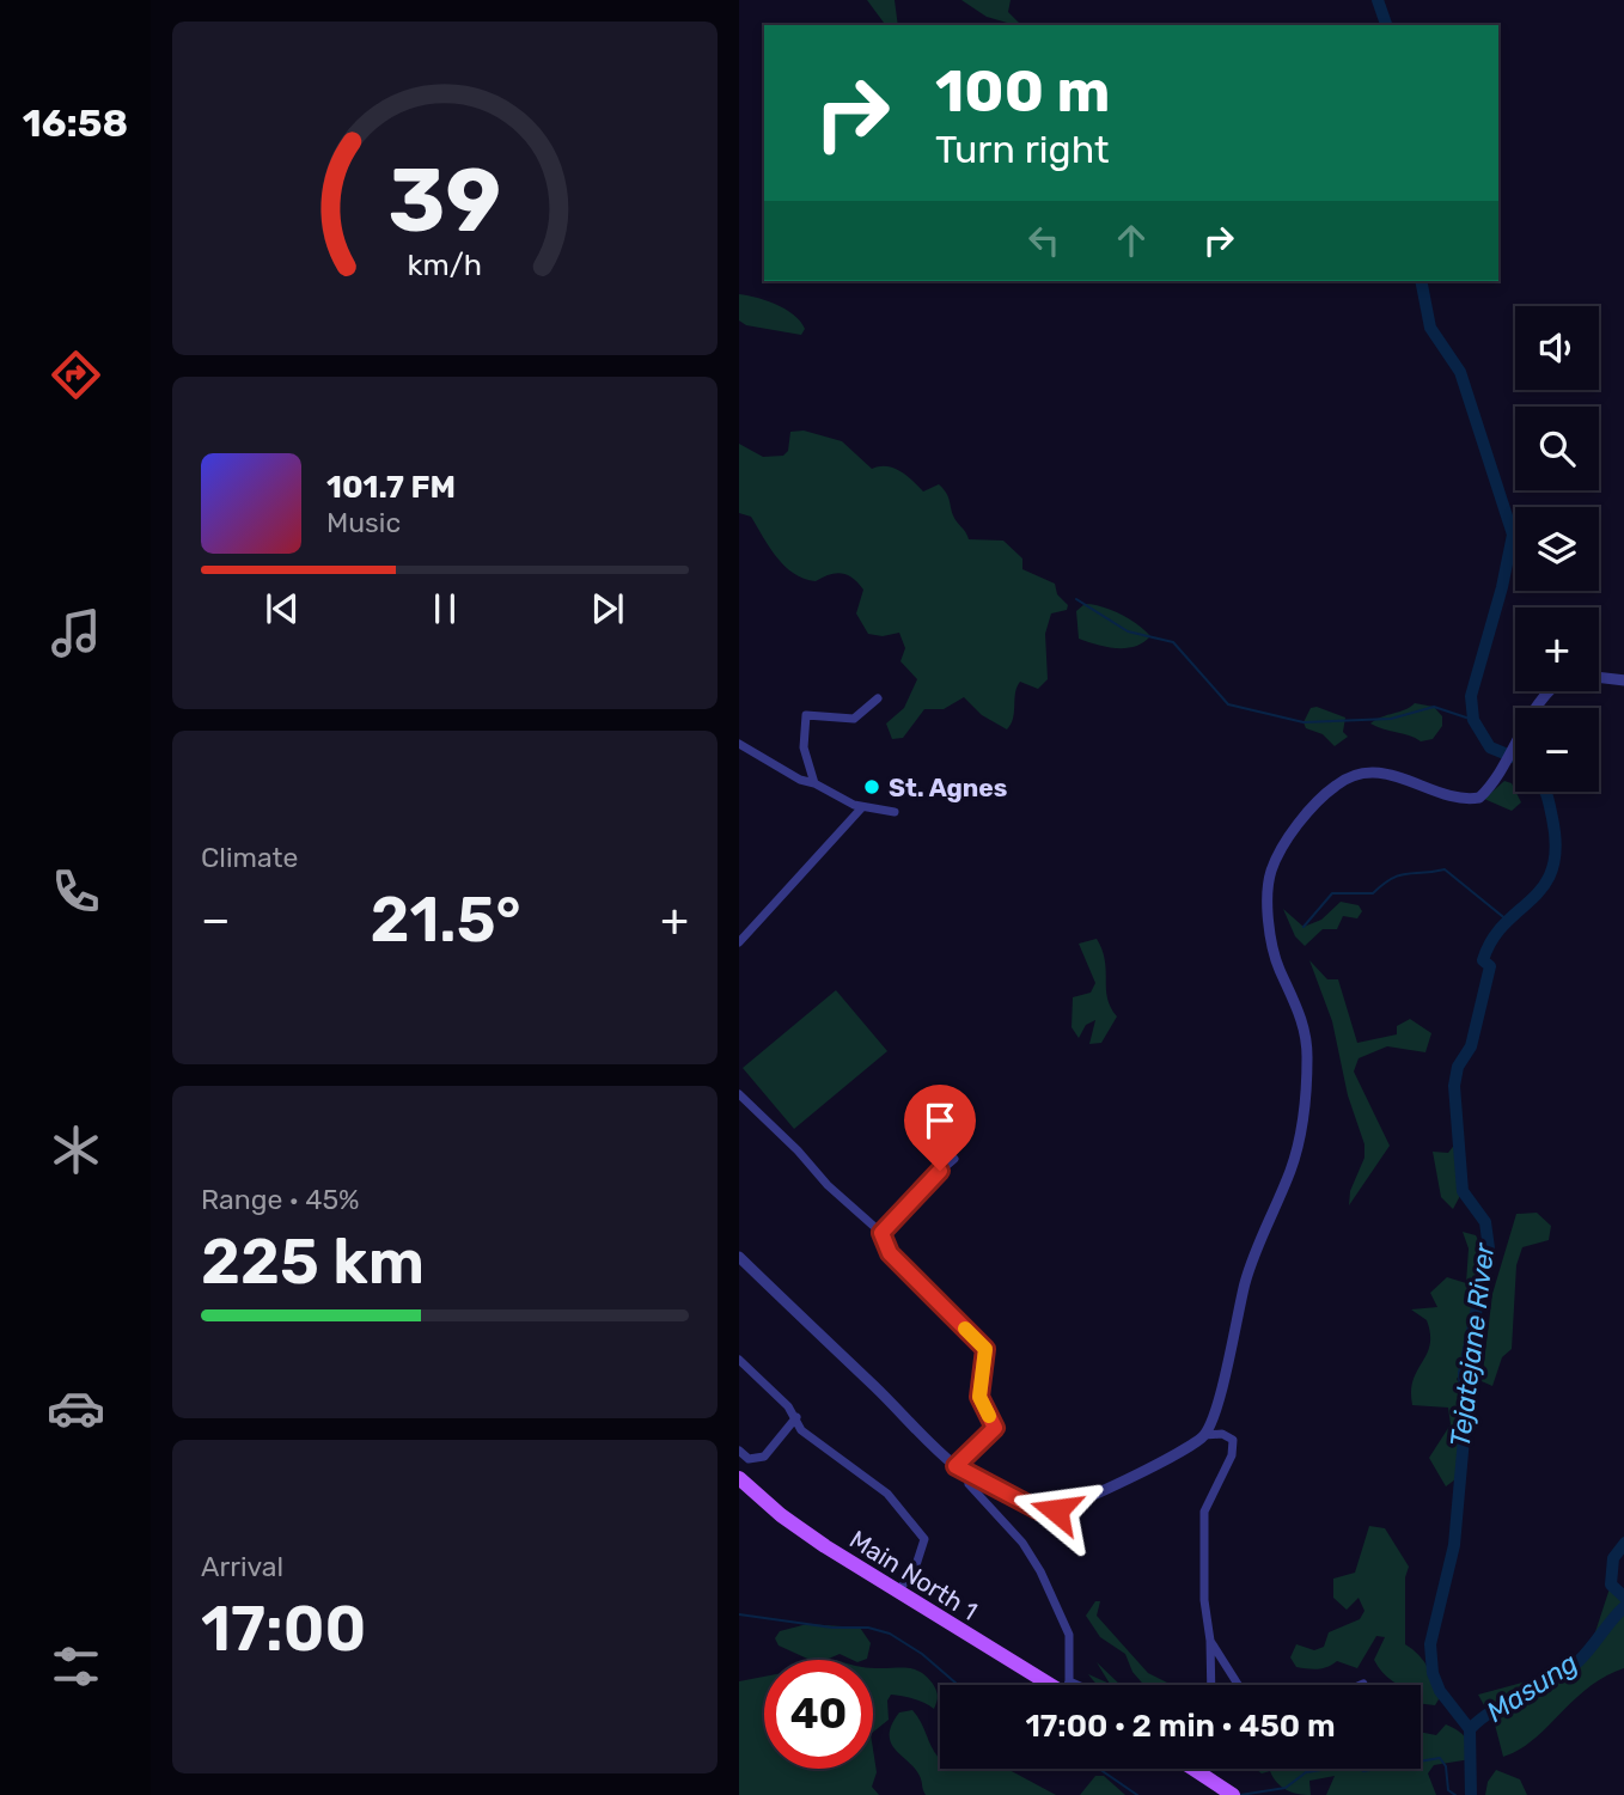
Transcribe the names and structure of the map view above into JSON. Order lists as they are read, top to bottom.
{
  "streets": {
    "main road": ["Main North 1"]
  },
  "water": ["Tejatejane River", "Masung"],
  "places": ["St. Agnes"],
  "page": {
    "tabs": "16:58",
    "turn": ["100 m", "Turn right"],
    "map_buttons": ["+", "−"],
    "song": ["101.7 FM", "Music"],
    "tile": [
      "Climate",
      ["Range · 45%", "225 km"],
      ["Arrival", "17:00"]
    ],
    "heat": ["−", "21.5°", "+"],
    "limit": "40",
    "trip": "17:00 · 2 min · 450 m",
    "gauge": ["39", "km/h"]
  }
}
